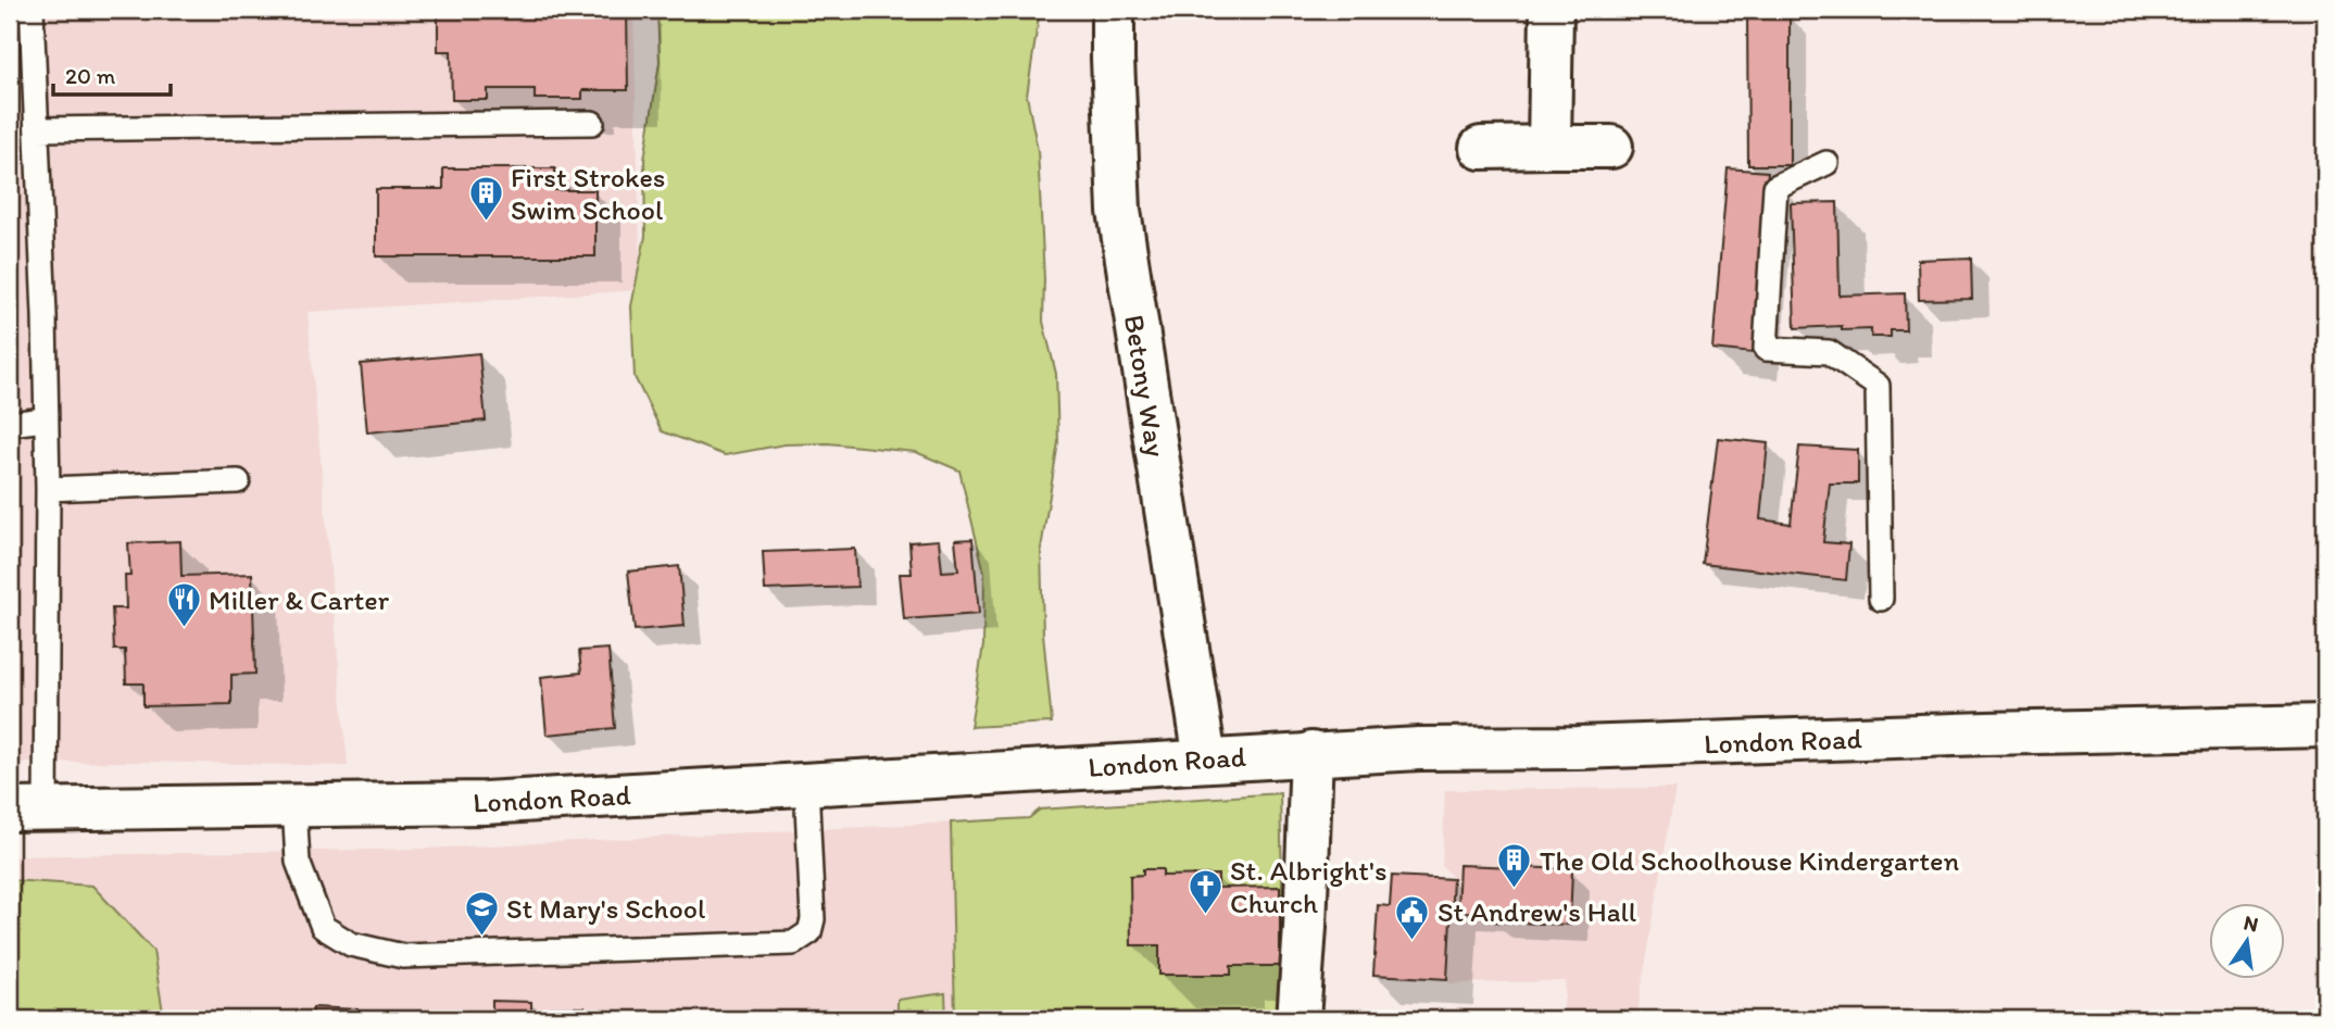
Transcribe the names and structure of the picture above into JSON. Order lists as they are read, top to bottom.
{
  "streets": {
    "main road": ["Betony Way", "London Road"]
  },
  "crossings": [
    ["Betony Way", "London Road"]
  ],
  "places": {
    "building": ["First Strokes Swim School", "The Old Schoolhouse Kindergarten"],
    "restaurant": ["Miller & Carter"],
    "church": ["St. Albright's Church"],
    "school or university": ["St Mary's School"],
    "public building": ["St Andrew's Hall"]
  },
  "scale_bar": "20 m",
  "north": "top"
}
